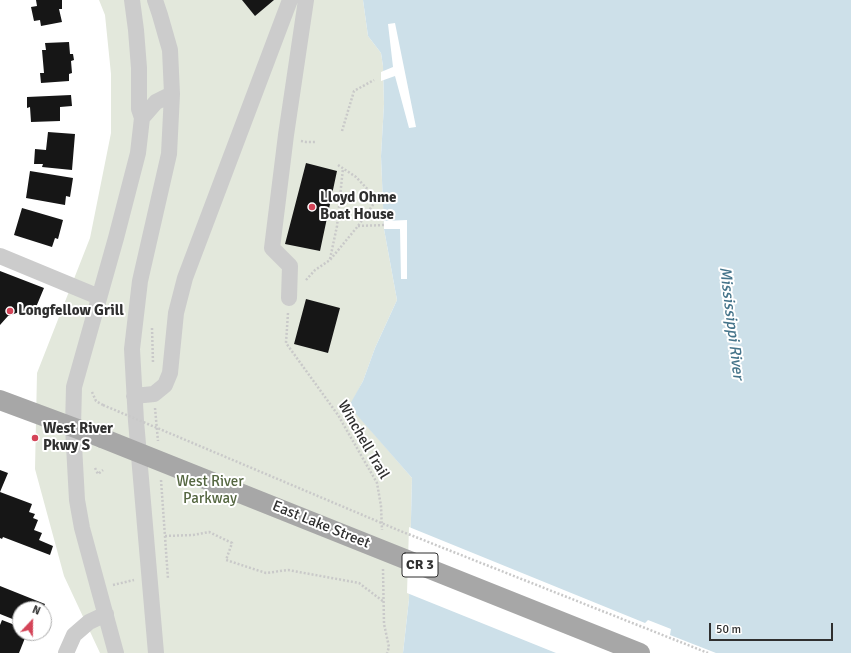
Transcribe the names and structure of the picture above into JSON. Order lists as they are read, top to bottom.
{
  "streets": {
    "main road": ["East Lake Street", "CR 3"],
    "path": ["Winchell Trail"]
  },
  "water": ["Mississippi River"],
  "parks": ["West River Parkway"],
  "places": ["Lloyd Ohme Boat House", "Longfellow Grill", "West River Pkwy S"],
  "scale_bar": "50 m",
  "north": "top"
}
